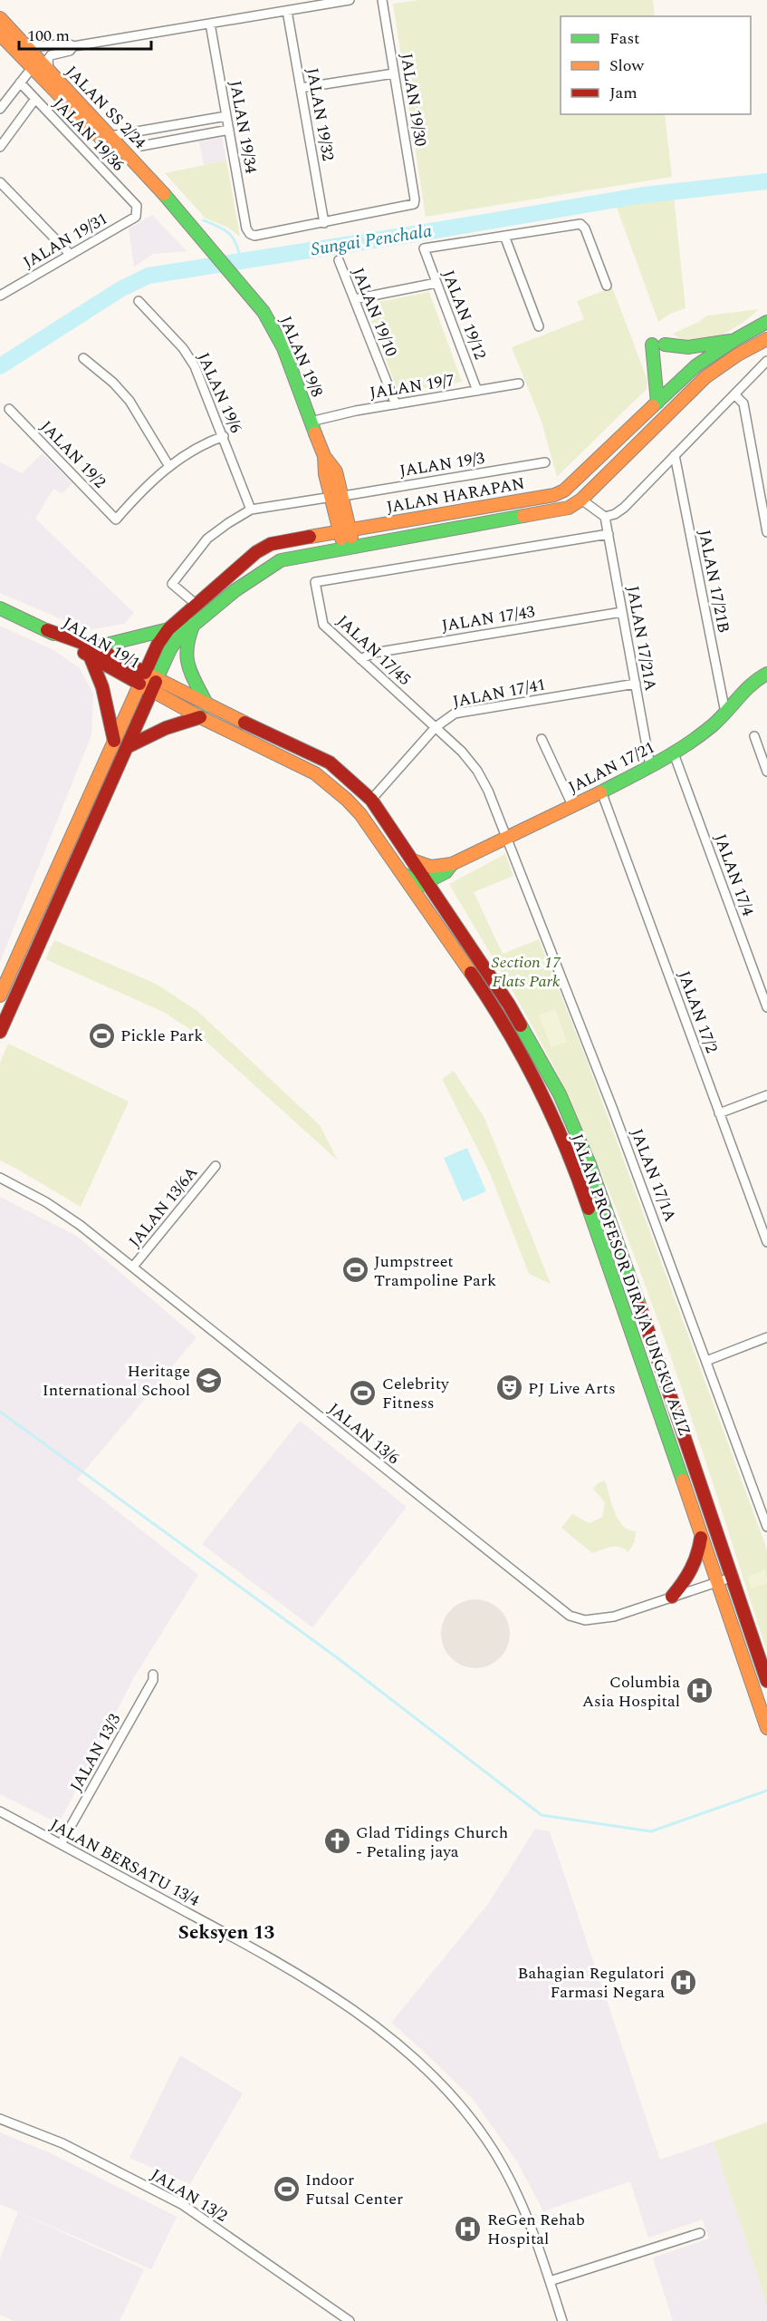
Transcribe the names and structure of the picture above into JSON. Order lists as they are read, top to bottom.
{
  "streets": {
    "main road": [
      "JALAN SS 2/24",
      "JALAN 19/8",
      "JALAN HARAPAN",
      "JALAN 19/1",
      "JALAN 17/21",
      "JALAN PROFESOR DIRAJA UNGKU AZIZ"
    ],
    "street": [
      "JALAN 19/30",
      "JALAN 19/32",
      "JALAN 19/34",
      "JALAN 19/36",
      "JALAN 19/31",
      "JALAN 19/10",
      "JALAN 19/12",
      "JALAN 19/7",
      "JALAN 19/6",
      "JALAN 19/2",
      "JALAN 19/3",
      "JALAN 17/21B",
      "JALAN 17/43",
      "JALAN 17/21A",
      "JALAN 17/45",
      "JALAN 17/41",
      "JALAN 17/4",
      "JALAN 17/2",
      "JALAN 17/1A",
      "JALAN 13/6A",
      "JALAN 13/6",
      "JALAN 13/3",
      "JALAN BERSATU 13/4",
      "JALAN 13/2"
    ]
  },
  "crossings": [
    ["JALAN 19/30", "JALAN 19/32"],
    ["JALAN 19/30", "JALAN 19/34"],
    ["JALAN SS 2/24", "JALAN 19/8"],
    ["JALAN 19/32", "JALAN 19/34"],
    ["JALAN 19/36", "JALAN 19/31"],
    ["JALAN 19/10", "JALAN 19/7"],
    ["JALAN 19/12", "JALAN 19/7"],
    ["JALAN 19/8", "JALAN 19/7"],
    ["JALAN 19/8", "JALAN 19/3"],
    ["JALAN 19/8", "JALAN HARAPAN"],
    ["JALAN 19/6", "JALAN 19/3"],
    ["JALAN 19/3", "JALAN HARAPAN"],
    ["JALAN HARAPAN", "JALAN 19/1"],
    ["JALAN HARAPAN", "JALAN PROFESOR DIRAJA UNGKU AZIZ"],
    ["JALAN 17/21B", "JALAN 17/21"],
    ["JALAN 17/43", "JALAN 17/21A"],
    ["JALAN 17/43", "JALAN 17/45"],
    ["JALAN 17/21A", "JALAN 17/45"],
    ["JALAN 17/21A", "JALAN 17/41"],
    ["JALAN 17/21A", "JALAN 17/21"],
    ["JALAN 19/1", "JALAN PROFESOR DIRAJA UNGKU AZIZ"],
    ["JALAN 17/45", "JALAN 17/41"],
    ["JALAN 17/45", "JALAN 17/21"],
    ["JALAN 17/45", "JALAN 17/1A"],
    ["JALAN 17/41", "JALAN PROFESOR DIRAJA UNGKU AZIZ"],
    ["JALAN 17/21", "JALAN 17/4"],
    ["JALAN 17/21", "JALAN 17/2"],
    ["JALAN 17/21", "JALAN 17/1A"],
    ["JALAN 17/21", "JALAN PROFESOR DIRAJA UNGKU AZIZ"],
    ["JALAN 13/6A", "JALAN 13/6"],
    ["JALAN PROFESOR DIRAJA UNGKU AZIZ", "JALAN 13/6"],
    ["JALAN 13/3", "JALAN BERSATU 13/4"]
  ],
  "districts": ["Seksyen 13"],
  "water": ["Sungai Penchala"],
  "parks": ["Section 17 Flats Park"],
  "places": {
    "sports": [
      "Pickle Park",
      "Jumpstreet Trampoline Park",
      "Celebrity Fitness",
      "Indoor Futsal Center"
    ],
    "school or university": ["Heritage International School"],
    "theatre": ["PJ Live Arts"],
    "hospital": ["Columbia Asia Hospital", "Bahagian Regulatori Farmasi Negara", "ReGen Rehab Hospital"],
    "church": ["Glad Tidings Church - Petaling jaya"]
  },
  "legend": ["Fast", "Slow", "Jam"],
  "scale_bar": "100 m"
}
